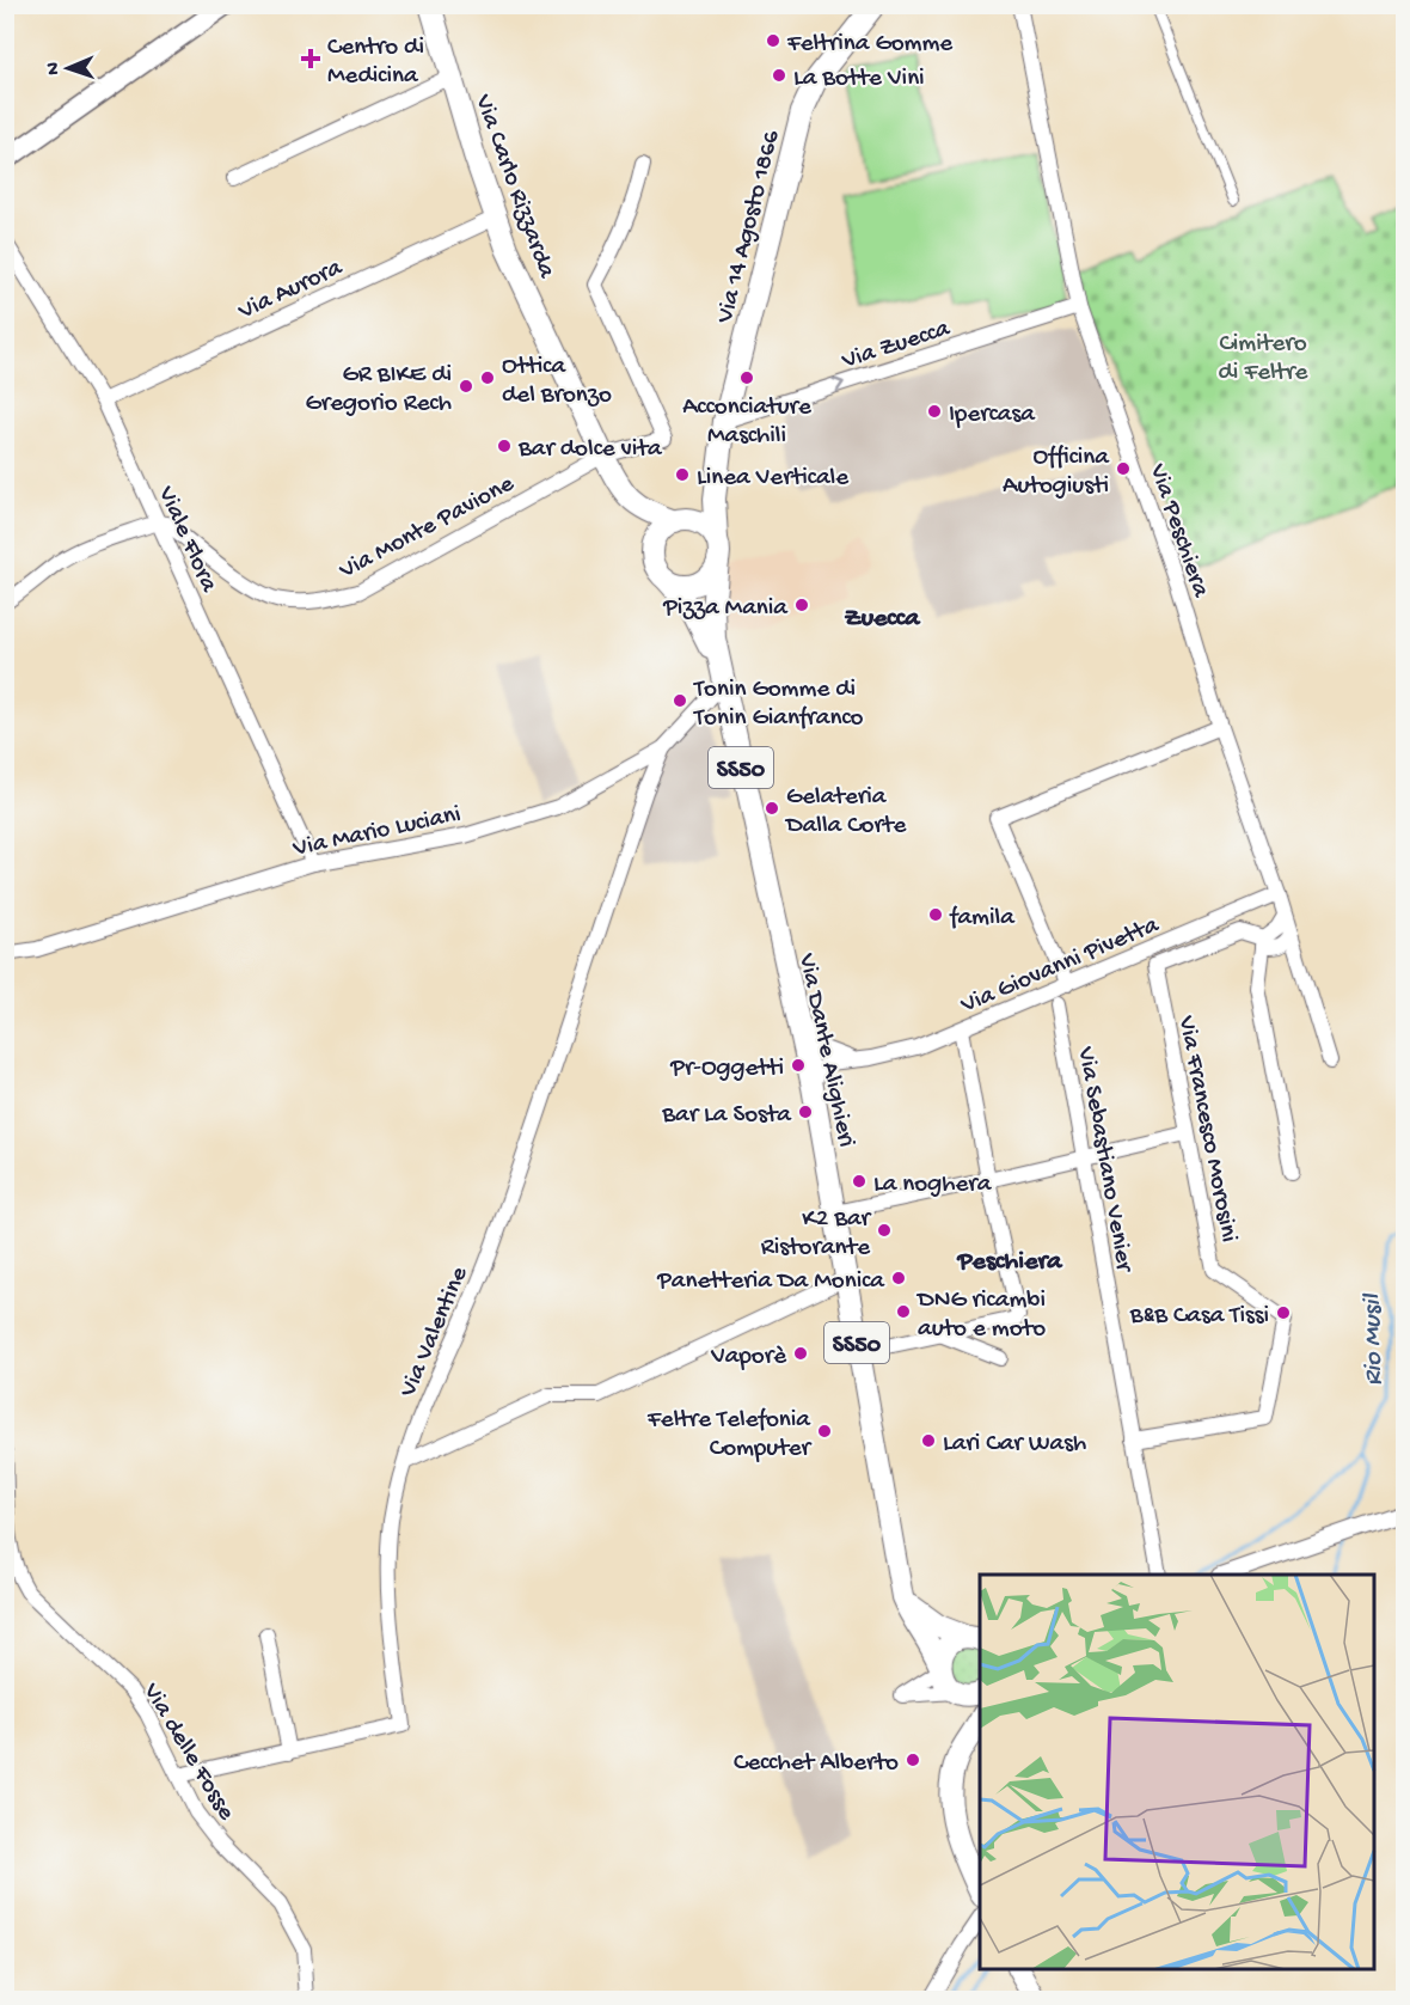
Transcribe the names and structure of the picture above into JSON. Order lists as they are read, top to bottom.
{
  "streets": {
    "main road": [
      "Via Carlo Rizzarda",
      "Via 14 Agosto 1866",
      "SS50",
      "Via Dante Alighieri"
    ],
    "street": [
      "Via Aurora",
      "Via Zuecca",
      "Via Monte Pavione",
      "Via Peschiera",
      "Viale Flora",
      "Via Mario Luciani",
      "Via Giovanni Pivetta",
      "Via Francesco Morosini",
      "Via Sebastiano Venier",
      "Via Valentine",
      "Via delle Fosse"
    ]
  },
  "crossings": [
    ["Via Carlo Rizzarda", "Via 14 Agosto 1866"],
    ["Via Carlo Rizzarda", "Via Aurora"],
    ["Via Carlo Rizzarda", "Via Monte Pavione"],
    ["Via Carlo Rizzarda", "Via Dante Alighieri"],
    ["Via 14 Agosto 1866", "Via Zuecca"],
    ["Via 14 Agosto 1866", "Via Dante Alighieri"],
    ["Via Aurora", "Viale Flora"],
    ["Via Zuecca", "Via Peschiera"],
    ["Via Monte Pavione", "Viale Flora"],
    ["Via Peschiera", "Via Giovanni Pivetta"],
    ["Viale Flora", "Via Mario Luciani"],
    ["SS50", "Via Dante Alighieri"],
    ["Via Mario Luciani", "Via Dante Alighieri"],
    ["Via Mario Luciani", "Via Valentine"],
    ["Via Francesco Morosini", "Via Sebastiano Venier"],
    ["Via Valentine", "Via delle Fosse"]
  ],
  "one_way": ["Via Zuecca"],
  "districts": ["Zuecca", "Peschiera"],
  "water": ["Rio Musil"],
  "parks": ["Cimitero di Feltre"],
  "places": {
    "other": [
      "Feltrina Gomme",
      "La Botte Vini",
      "Ottica del Bronzo",
      "Acconciature Maschili",
      "GR BIKE di Gregorio Rech",
      "Ipercasa",
      "Bar dolce vita",
      "Officina Autogiusti",
      "Linea Verticale",
      "Pizza Mania",
      "Tonin Gomme di Tonin Gianfranco",
      "Gelateria Dalla Corte",
      "famila",
      "Pr-Oggetti",
      "Bar La Sosta",
      "La noghera",
      "K2 Bar Ristorante",
      "Panetteria Da Monica",
      "DNG ricambi auto e moto",
      "B&B Casa Tissi",
      "Vaporè",
      "Feltre Telefonia Computer",
      "Lari Car Wash",
      "Cecchet Alberto"
    ],
    "health": ["Centro di Medicina"]
  },
  "north": "left"
}
